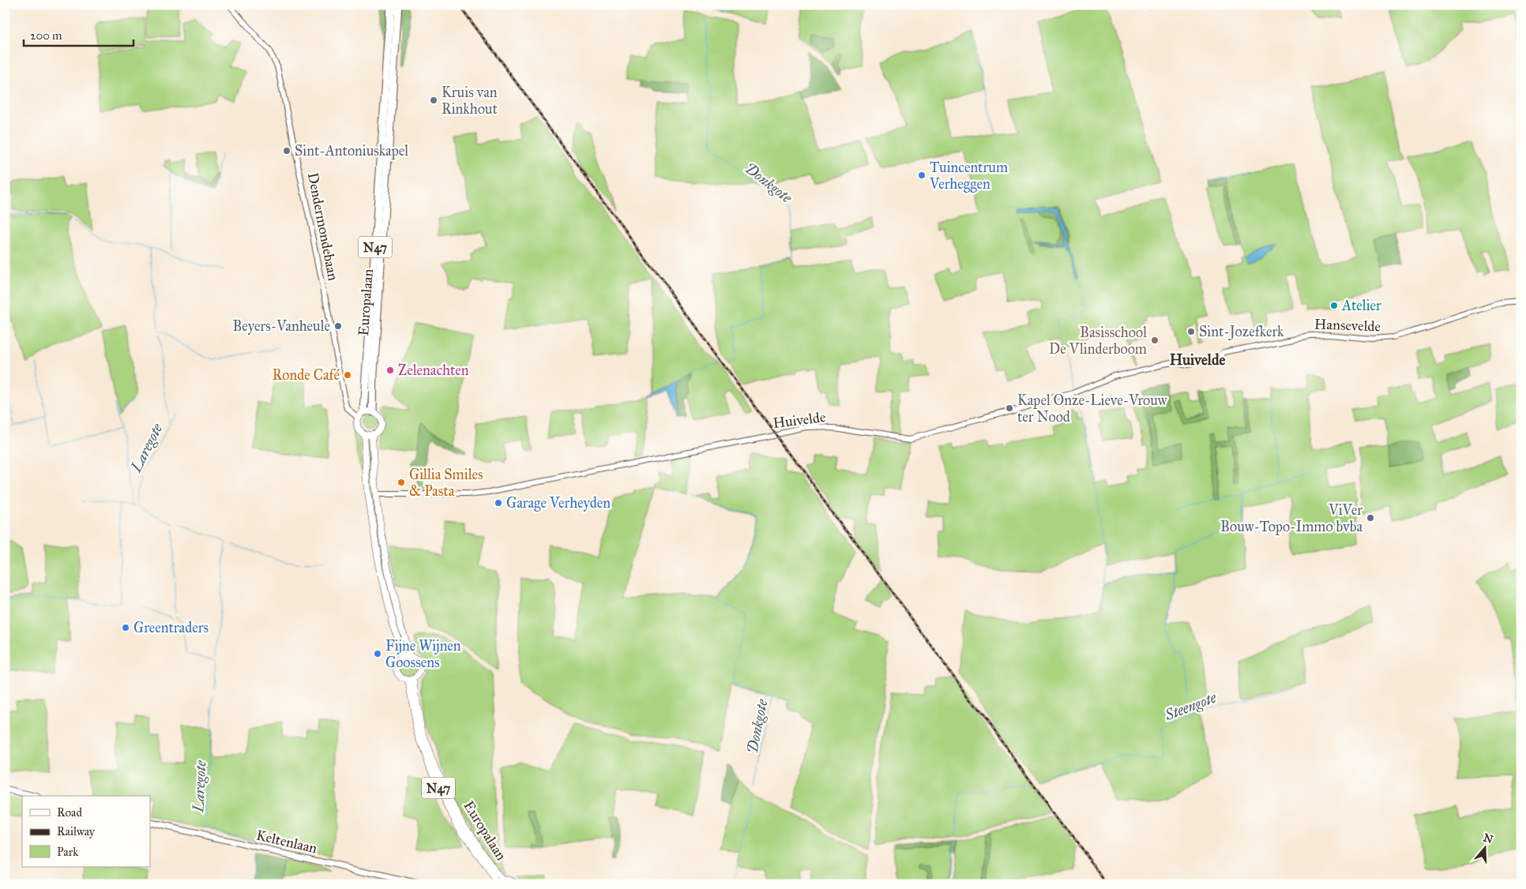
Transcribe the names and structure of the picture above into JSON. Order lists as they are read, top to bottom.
{
  "streets": {
    "highway": ["N47", "Europalaan"],
    "main road": ["Keltenlaan"],
    "street": ["Dendermondebaan", "Hansevelde", "Huivelde"]
  },
  "crossings": [
    ["Dendermondebaan", "Europalaan"],
    ["Europalaan", "Huivelde"],
    ["Hansevelde", "Huivelde"]
  ],
  "districts": ["Huivelde"],
  "water": ["Donkgote", "Laregote", "Steengote"],
  "places": [
    "Kruis van Rinkhout",
    "Sint-Antoniuskapel",
    "Tuincentrum Verheggen",
    "Atelier",
    "Beyers-Vanheule",
    "Sint-Jozefkerk",
    "Basisschool De Vlinderboom",
    "Zelenachten",
    "Ronde Café",
    "Kapel Onze-Lieve-Vrouw ter Nood",
    "Gillia Smiles & Pasta",
    "Garage Verheyden",
    "ViVer Bouw-Topo-Immo bvba",
    "Greentraders",
    "Fijne Wijnen Goossens"
  ],
  "legend": ["Road", "Railway", "Park"],
  "scale_bar": "200 m",
  "north": "top"
}
